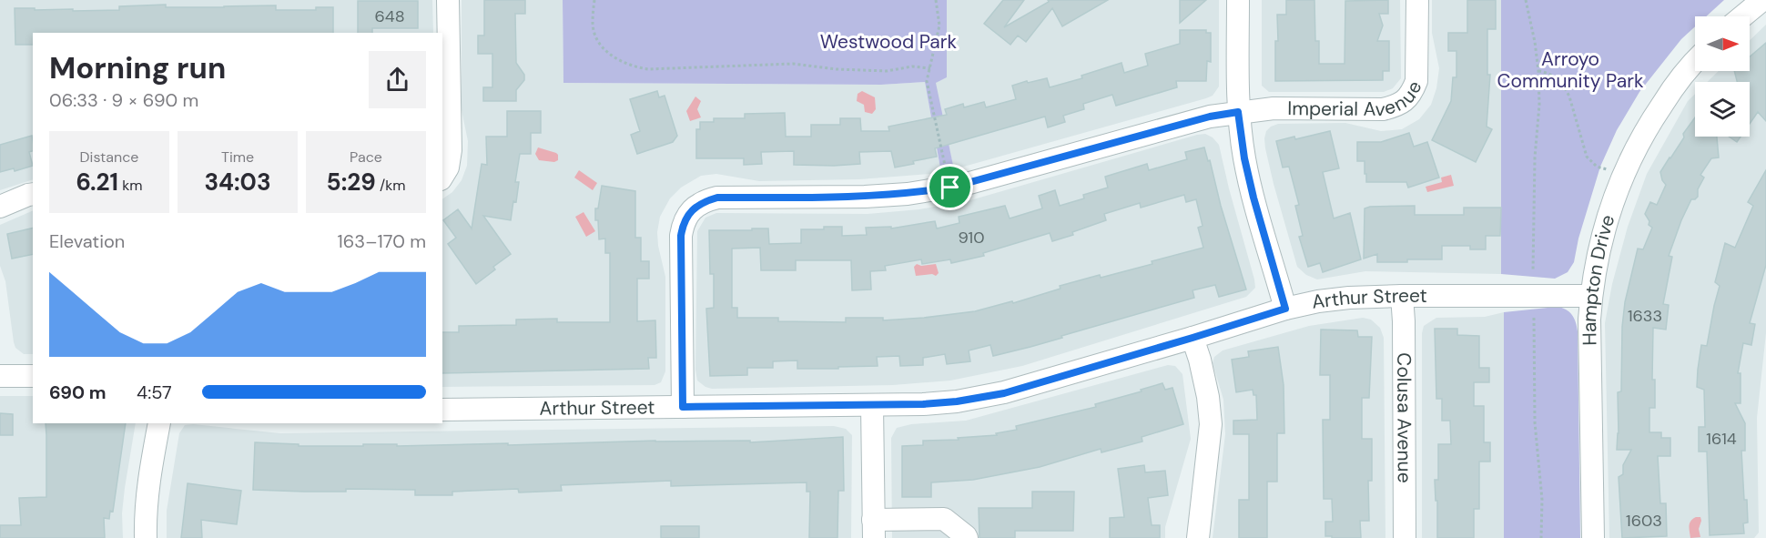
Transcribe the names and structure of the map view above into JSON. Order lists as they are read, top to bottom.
{
  "streets": {
    "street": [
      "Imperial Avenue",
      "Hampton Drive",
      "Arthur Street",
      "Colusa Avenue"
    ]
  },
  "crossings": [
    ["Imperial Avenue", "Arthur Street"],
    ["Hampton Drive", "Arthur Street"],
    ["Arthur Street", "Colusa Avenue"]
  ],
  "parks": ["Westwood Park", "Arroyo Community Park"],
  "house_numbers": [
    "648",
    "910",
    "1633",
    "1614",
    "1603"
  ],
  "north": "right",
  "page": {
    "heading": ["Morning run", "06:33 · 9 × 690 m"],
    "stats": [
      ["Distance", "6.21 km"],
      ["Time", "34:03"],
      ["Pace", "5:29 /km"]
    ],
    "chart": ["Elevation", "163–170 m"],
    "list": [
      {
        "name": "690 m",
        "note": "4:57"
      }
    ]
  }
}
